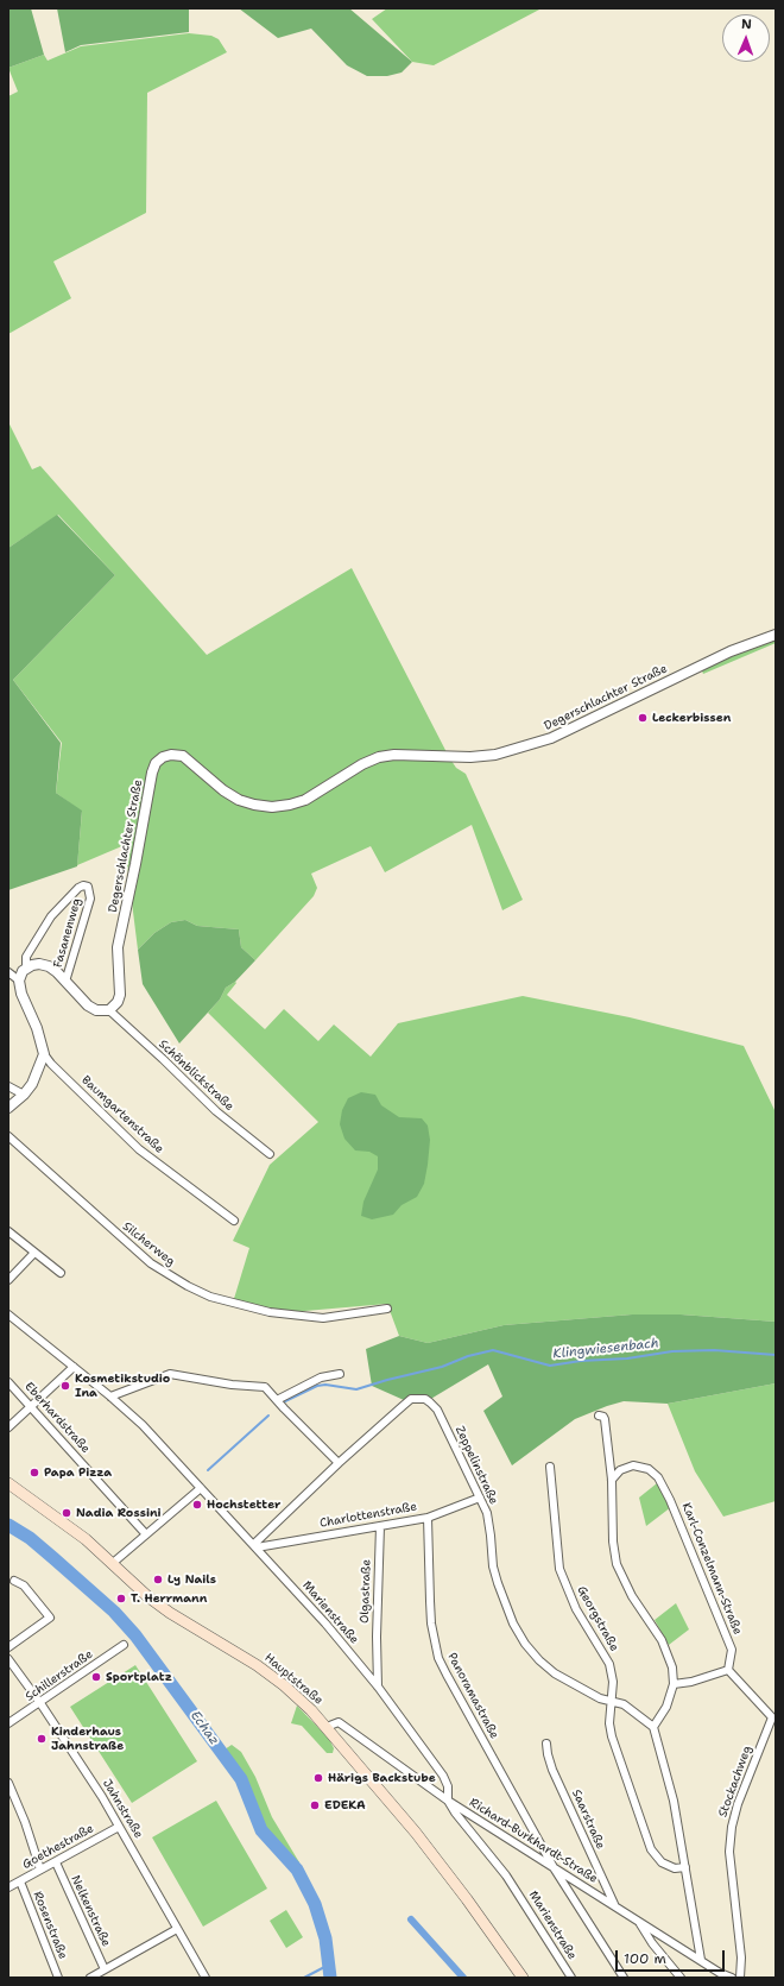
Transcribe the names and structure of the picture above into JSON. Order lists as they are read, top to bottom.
{
  "streets": {
    "main road": ["Hauptstraße"],
    "street": [
      "Degerschlachter Straße",
      "Fasanenweg",
      "Schönblickstraße",
      "Baumgartenstraße",
      "Silcherweg",
      "Eberhardstraße",
      "Zeppelinstraße",
      "Charlottenstraße",
      "Karl-Conzelmann-Straße",
      "Olgastraße",
      "Marienstraße",
      "Georgstraße",
      "Schillerstraße",
      "Panoramastraße",
      "Stockachweg",
      "Jahnstraße",
      "Saarstraße",
      "Richard-Burkhardt-Straße",
      "Goethestraße",
      "Nelkenstraße",
      "Rosenstraße"
    ]
  },
  "crossings": [
    ["Degerschlachter Straße", "Schönblickstraße"],
    ["Zeppelinstraße", "Charlottenstraße"],
    ["Zeppelinstraße", "Marienstraße"],
    ["Zeppelinstraße", "Georgstraße"],
    ["Charlottenstraße", "Olgastraße"],
    ["Charlottenstraße", "Marienstraße"],
    ["Charlottenstraße", "Panoramastraße"],
    ["Karl-Conzelmann-Straße", "Stockachweg"],
    ["Olgastraße", "Marienstraße"],
    ["Marienstraße", "Richard-Burkhardt-Straße"],
    ["Schillerstraße", "Jahnstraße"],
    ["Hauptstraße", "Richard-Burkhardt-Straße"],
    ["Panoramastraße", "Richard-Burkhardt-Straße"],
    ["Jahnstraße", "Goethestraße"],
    ["Saarstraße", "Richard-Burkhardt-Straße"],
    ["Goethestraße", "Nelkenstraße"],
    ["Goethestraße", "Rosenstraße"]
  ],
  "water": ["Klingwiesenbach", "Echaz"],
  "places": [
    "Leckerbissen",
    "Kosmetikstudio Ina",
    "Papa Pizza",
    "Hochstetter",
    "Nadia Rossini",
    "Ly Nails",
    "T. Herrmann",
    "Sportplatz",
    "Kinderhaus Jahnstraße",
    "Härigs Backstube",
    "EDEKA"
  ],
  "scale_bar": "100 m",
  "north": "top"
}
